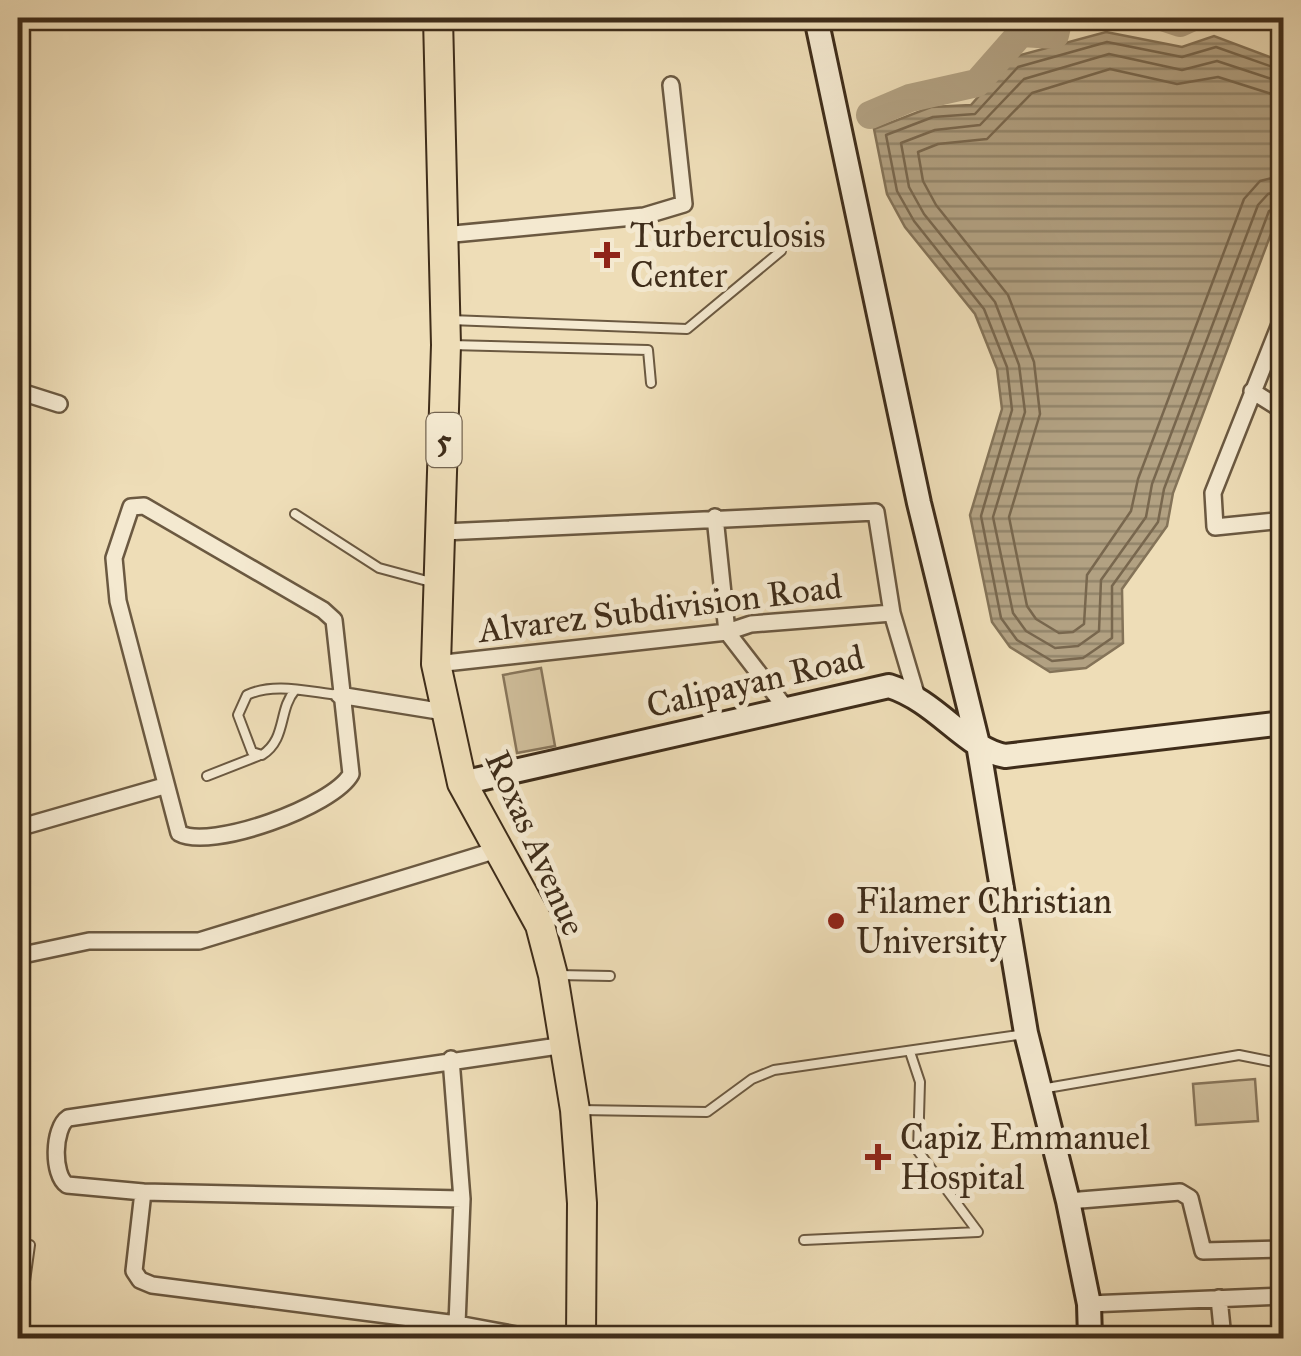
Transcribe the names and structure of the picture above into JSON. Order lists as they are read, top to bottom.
{
  "streets": {
    "highway": ["5", "Roxas Avenue"],
    "street": ["Alvarez Subdivision Road", "Calipayan Road"]
  },
  "crossings": [
    ["Alvarez Subdivision Road", "Roxas Avenue"],
    ["Calipayan Road", "Roxas Avenue"]
  ],
  "places": {
    "health": ["Turberculosis Center", "Capiz Emmanuel Hospital"],
    "other": ["Filamer Christian University"]
  }
}
